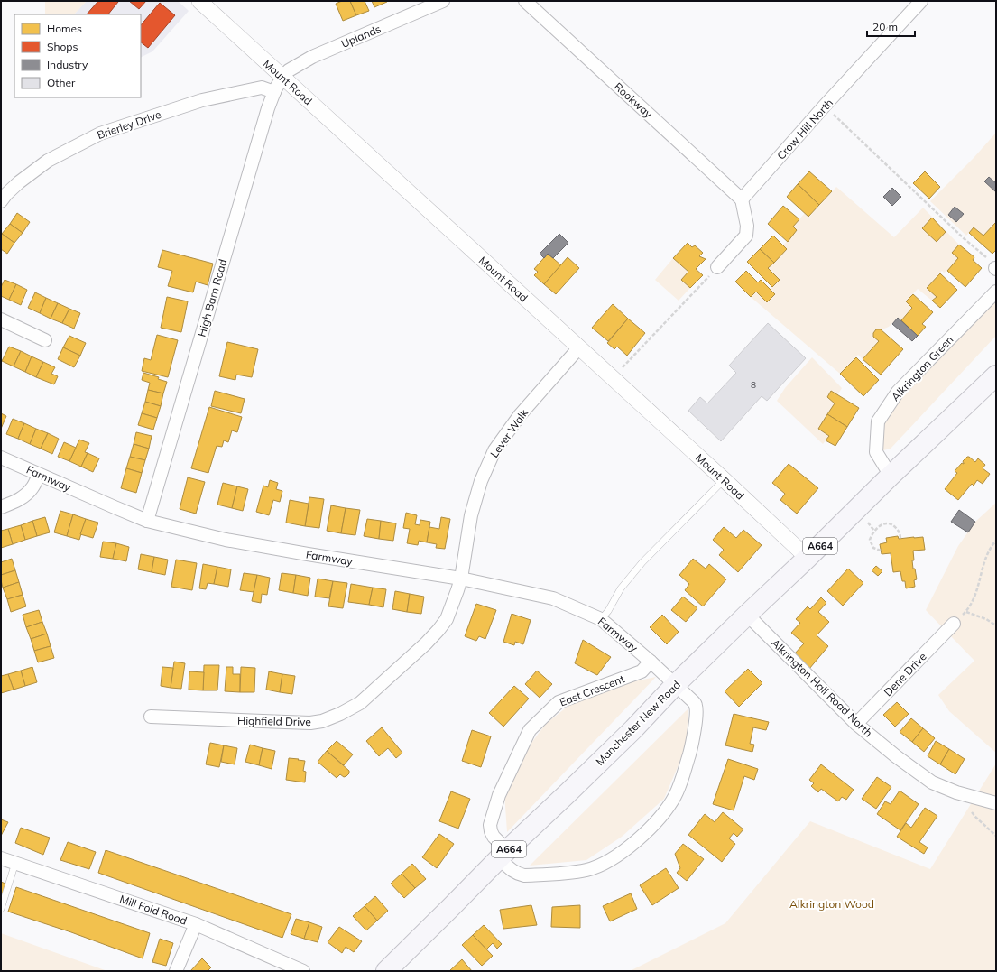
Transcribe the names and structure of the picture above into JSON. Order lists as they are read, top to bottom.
{
  "streets": {
    "main road": ["A664", "Manchester New Road"],
    "street": [
      "Uplands",
      "Mount Road",
      "Rookway",
      "Brierley Drive",
      "Crow Hill North",
      "High Barn Road",
      "Alkrington Green",
      "Lever Walk",
      "Farmway",
      "Dene Drive",
      "Alkrington Hall Road North",
      "East Crescent",
      "Highfield Drive",
      "Mill Fold Road"
    ]
  },
  "crossings": [
    ["Uplands", "Mount Road"],
    ["Uplands", "High Barn Road"],
    ["Mount Road", "High Barn Road"],
    ["Mount Road", "Lever Walk"],
    ["Mount Road", "Manchester New Road"],
    ["Rookway", "Crow Hill North"],
    ["Brierley Drive", "High Barn Road"],
    ["High Barn Road", "Farmway"],
    ["Alkrington Green", "A664"],
    ["Alkrington Green", "Manchester New Road"],
    ["Lever Walk", "Farmway"],
    ["Lever Walk", "Highfield Drive"],
    ["Farmway", "East Crescent"],
    ["Farmway", "Highfield Drive"],
    ["A664", "Manchester New Road"],
    ["Dene Drive", "Alkrington Hall Road North"],
    ["Alkrington Hall Road North", "Manchester New Road"],
    ["East Crescent", "Manchester New Road"]
  ],
  "parks": ["Alkrington Wood"],
  "house_numbers": ["8"],
  "legend": [
    "Homes",
    "Shops",
    "Industry",
    "Other"
  ],
  "scale_bar": "20 m"
}
